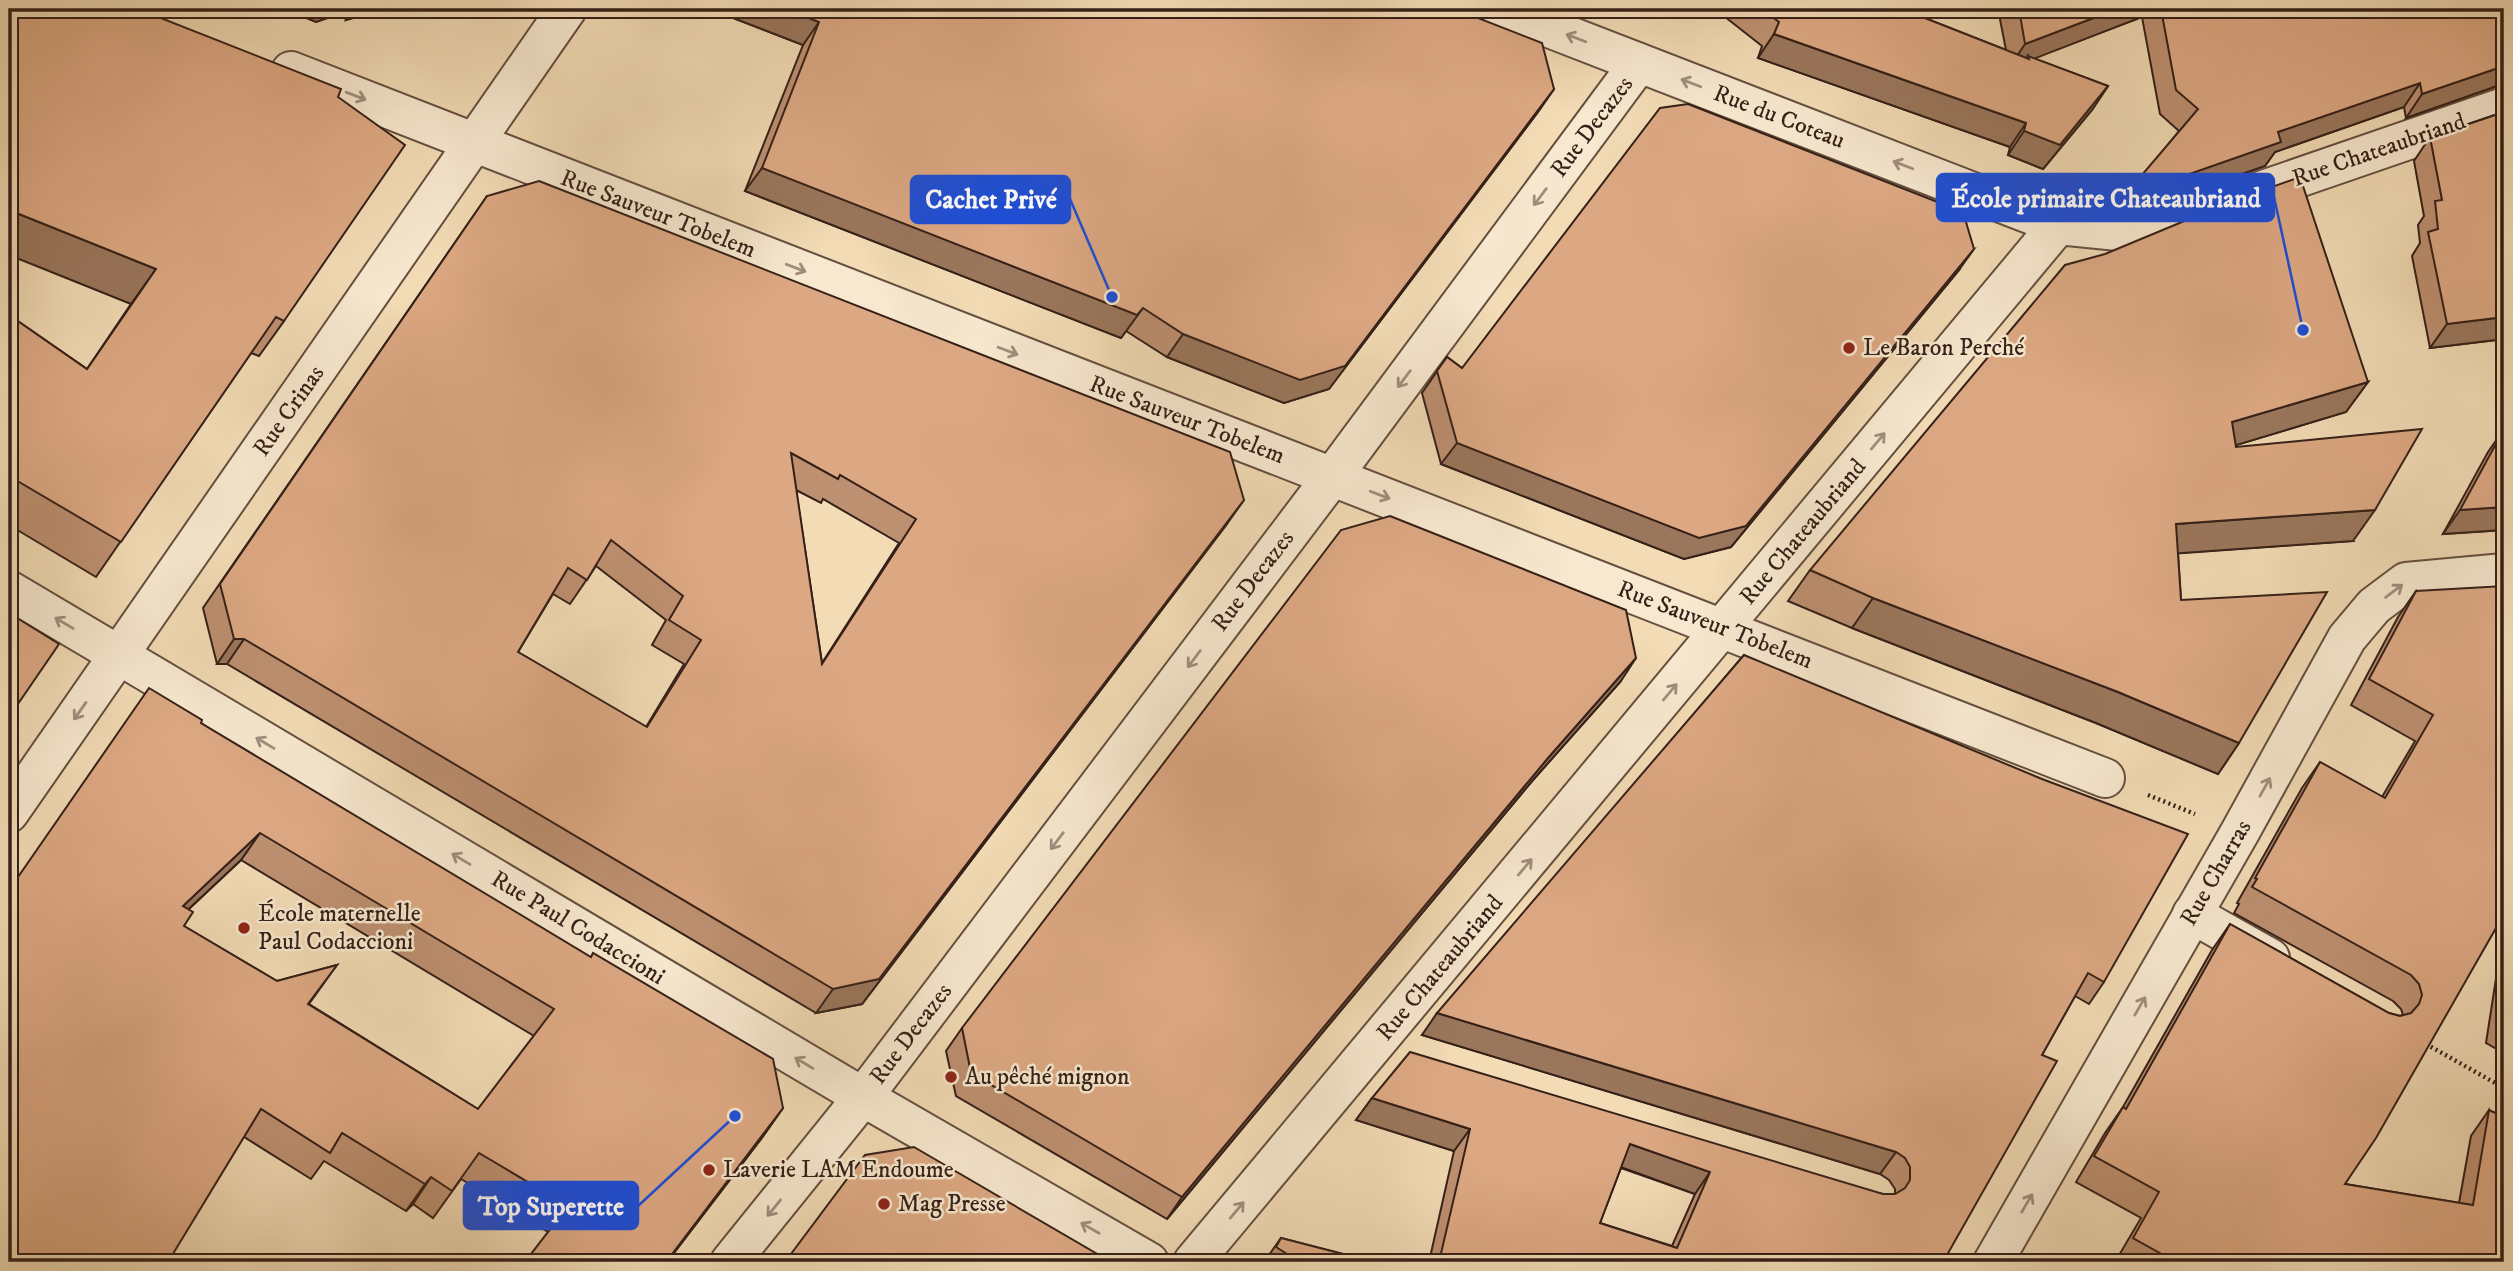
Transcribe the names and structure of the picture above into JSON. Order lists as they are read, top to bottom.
{
  "streets": {
    "street": [
      "Rue du Coteau",
      "Rue Decazes",
      "Rue Chateaubriand",
      "Rue Sauveur Tobelem",
      "Rue Crinas",
      "Rue Charras",
      "Rue Paul Codaccioni"
    ]
  },
  "crossings": [
    ["Rue du Coteau", "Rue Decazes"],
    ["Rue du Coteau", "Rue Chateaubriand"],
    ["Rue Decazes", "Rue Sauveur Tobelem"],
    ["Rue Decazes", "Rue Paul Codaccioni"],
    ["Rue Chateaubriand", "Rue Sauveur Tobelem"],
    ["Rue Sauveur Tobelem", "Rue Crinas"],
    ["Rue Crinas", "Rue Paul Codaccioni"]
  ],
  "one_way": [
    "Rue du Coteau",
    "Rue Decazes",
    "Rue Chateaubriand",
    "Rue Sauveur Tobelem",
    "Rue Charras",
    "Rue Paul Codaccioni"
  ],
  "places": [
    "Cachet Privé",
    "École primaire Chateaubriand",
    "Le Baron Perché",
    "École maternelle Paul Codaccioni",
    "Au pêché mignon",
    "Top Superette",
    "Laverie LAM Endoume",
    "Mag Presse"
  ]
}
